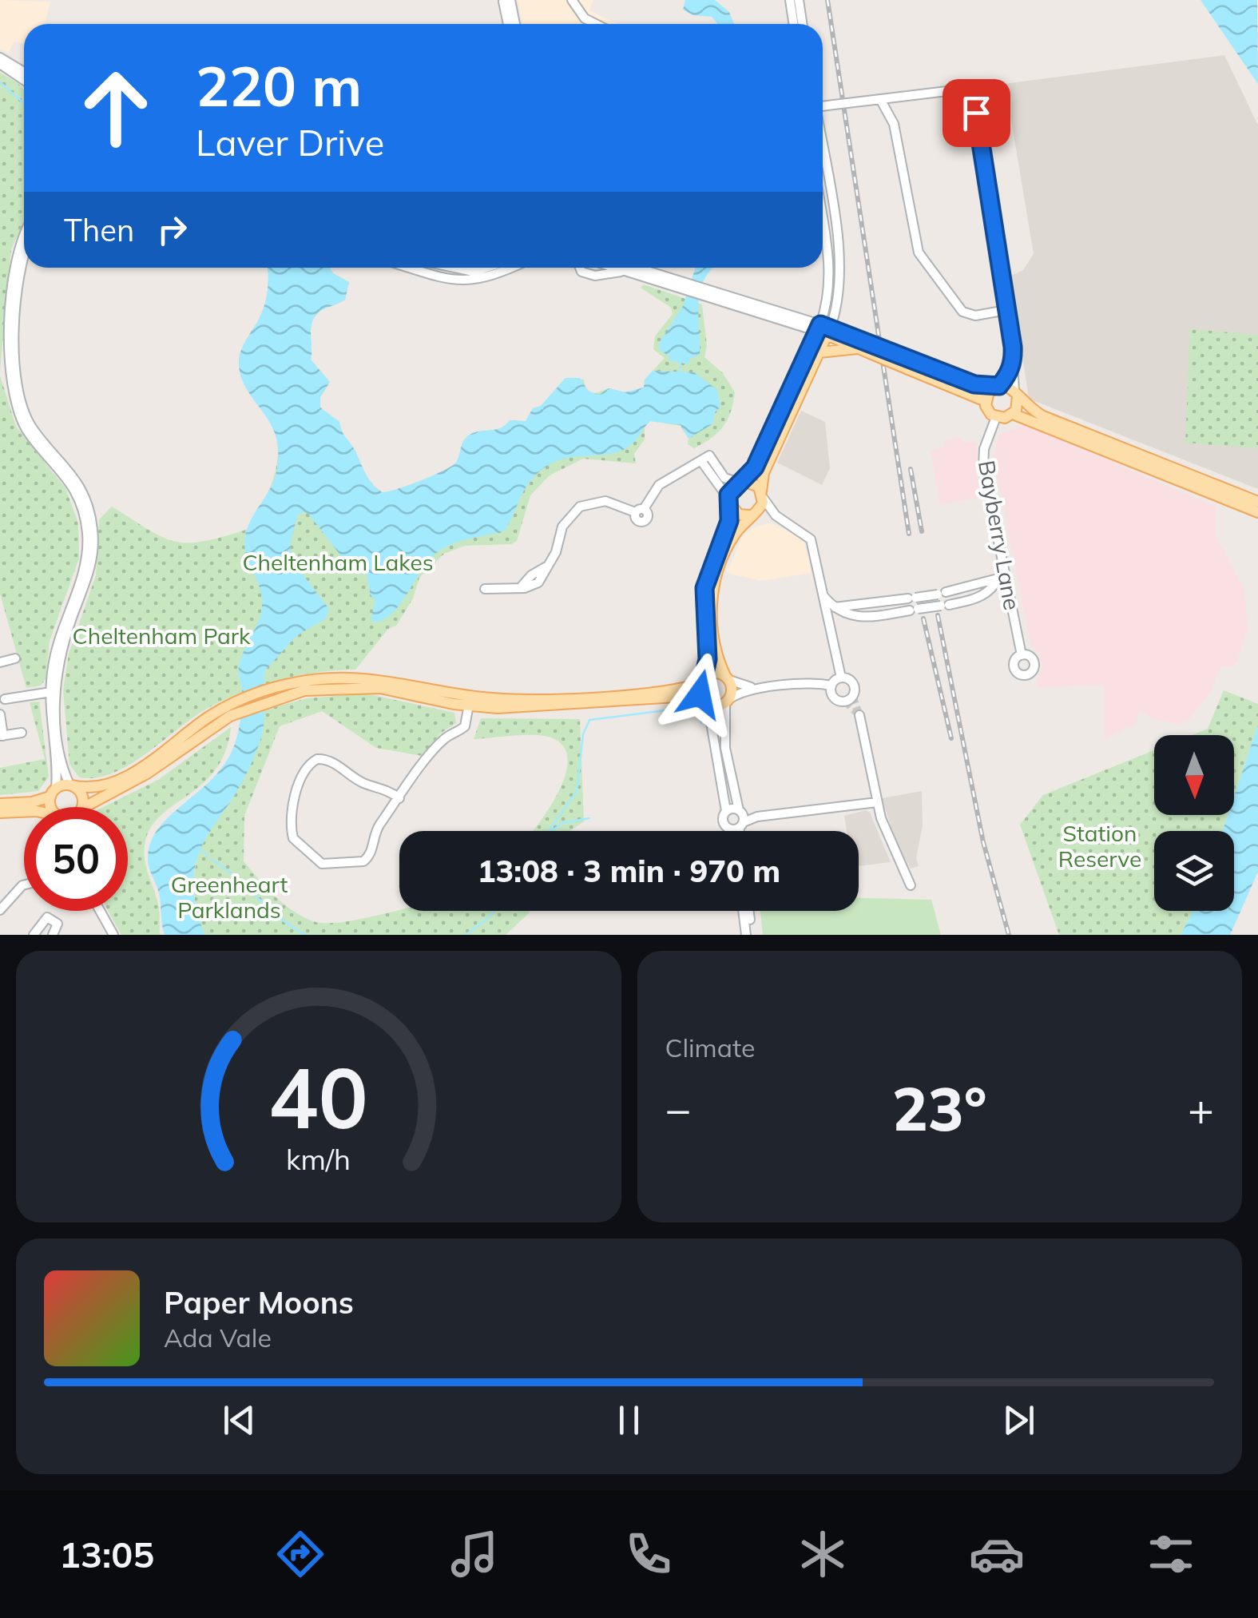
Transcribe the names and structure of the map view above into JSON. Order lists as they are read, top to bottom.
{
  "streets": {
    "street": ["Bayberry Lane"]
  },
  "parks": [
    "Cheltenham Lakes",
    "Cheltenham Park",
    "Station Reserve",
    "Greenheart Parklands"
  ],
  "north": "bottom",
  "page": {
    "turn": ["220 m", "Laver Drive"],
    "then": "Then",
    "limit": "50",
    "trip": "13:08 · 3 min · 970 m",
    "tile": "Climate",
    "heat": ["−", "23°", "+"],
    "song": ["Paper Moons", "Ada Vale"],
    "tabs": "13:05",
    "gauge": ["40", "km/h"]
  }
}
